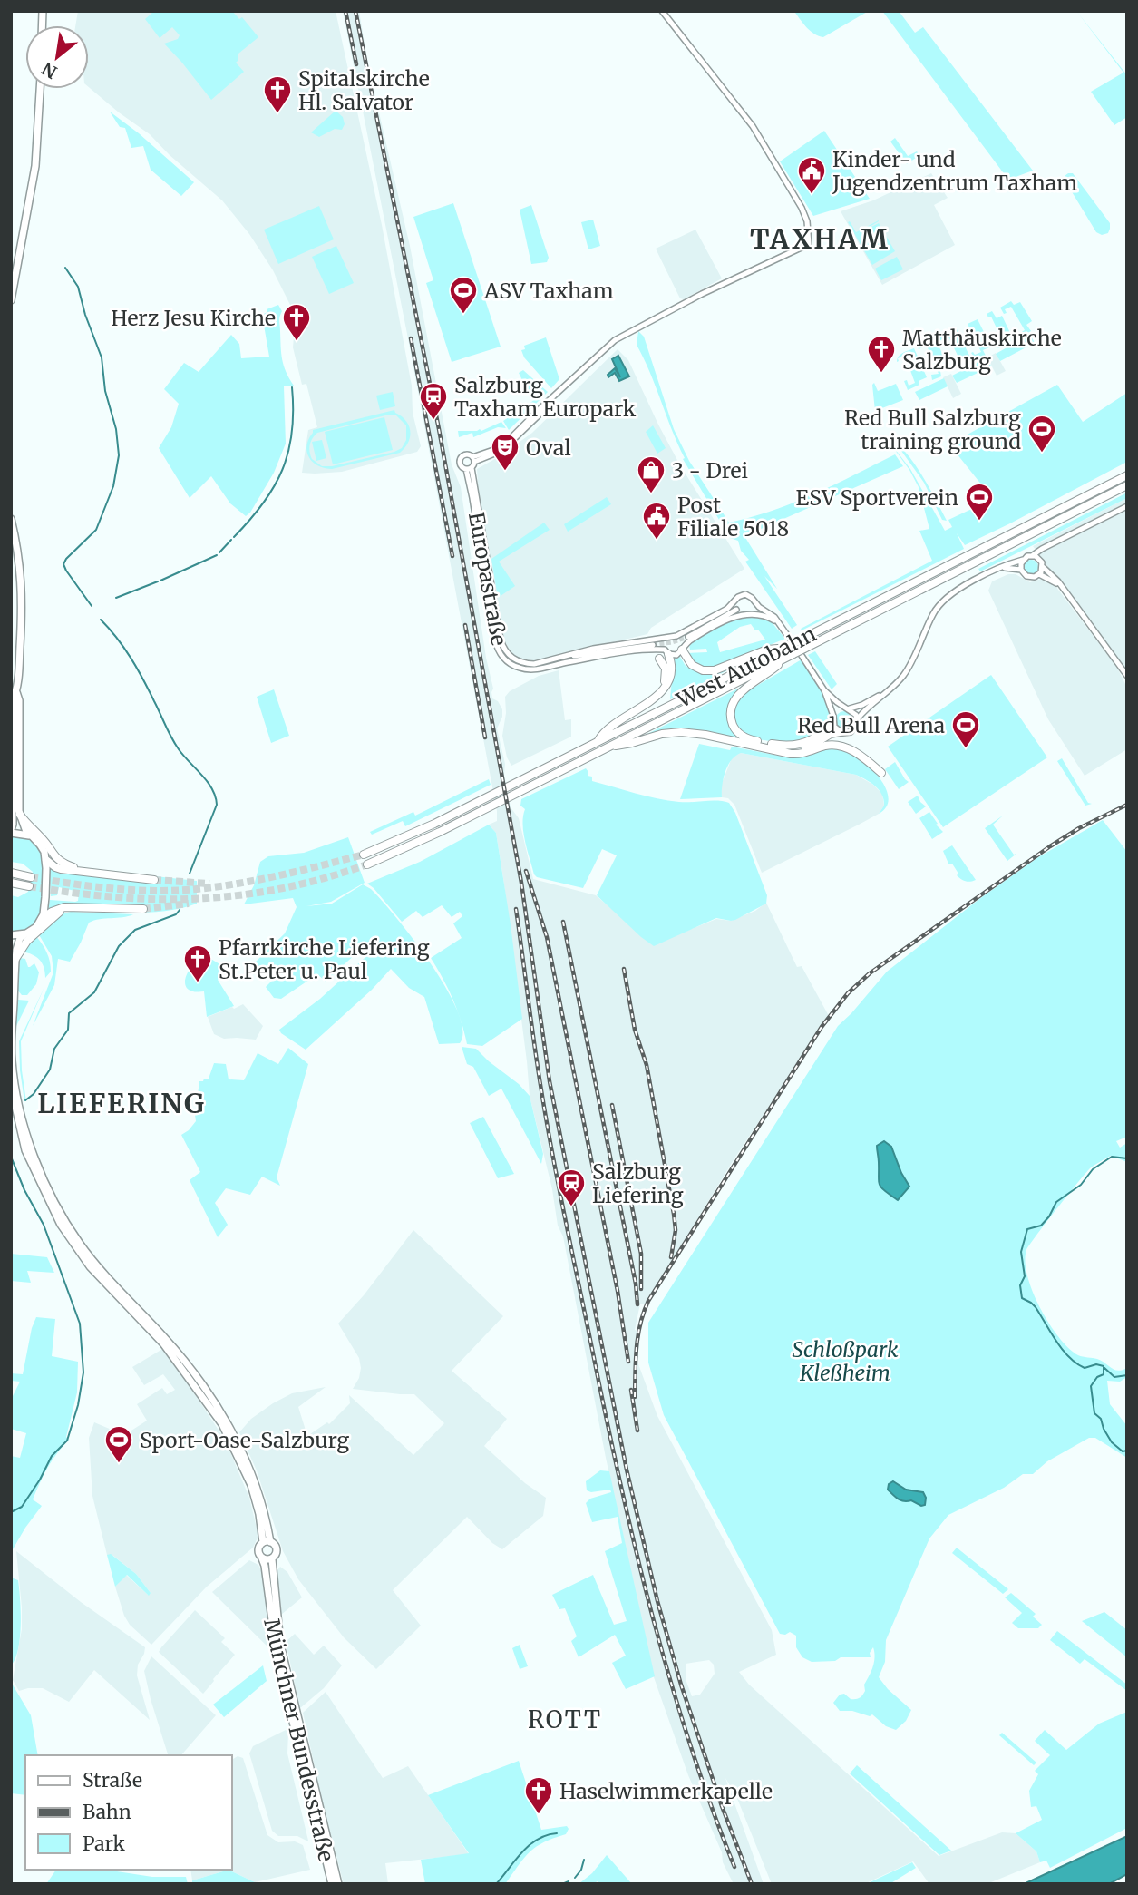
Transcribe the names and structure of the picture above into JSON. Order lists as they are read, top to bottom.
{
  "streets": {
    "highway": ["West Autobahn"],
    "main road": ["Münchner Bundesstraße"],
    "street": ["Europastraße"]
  },
  "districts": ["TAXHAM", "LIEFERING", "ROTT"],
  "parks": ["Schloßpark Kleßheim"],
  "places": {
    "church": [
      "Spitalskirche Hl. Salvator",
      "Herz Jesu Kirche",
      "Matthäuskirche Salzburg",
      "Pfarrkirche Liefering St.Peter u. Paul",
      "Haselwimmerkapelle"
    ],
    "public building": ["Kinder- und Jugendzentrum Taxham", "Post Filiale 5018"],
    "sports": [
      "ASV Taxham",
      "Red Bull Salzburg training ground",
      "ESV Sportverein",
      "Red Bull Arena",
      "Sport-Oase-Salzburg"
    ],
    "station": ["Salzburg Taxham Europark", "Salzburg Liefering"],
    "theatre": ["Oval"],
    "shop": ["3 - Drei"]
  },
  "legend": ["Straße", "Bahn", "Park"],
  "north": "bottom left"
}
